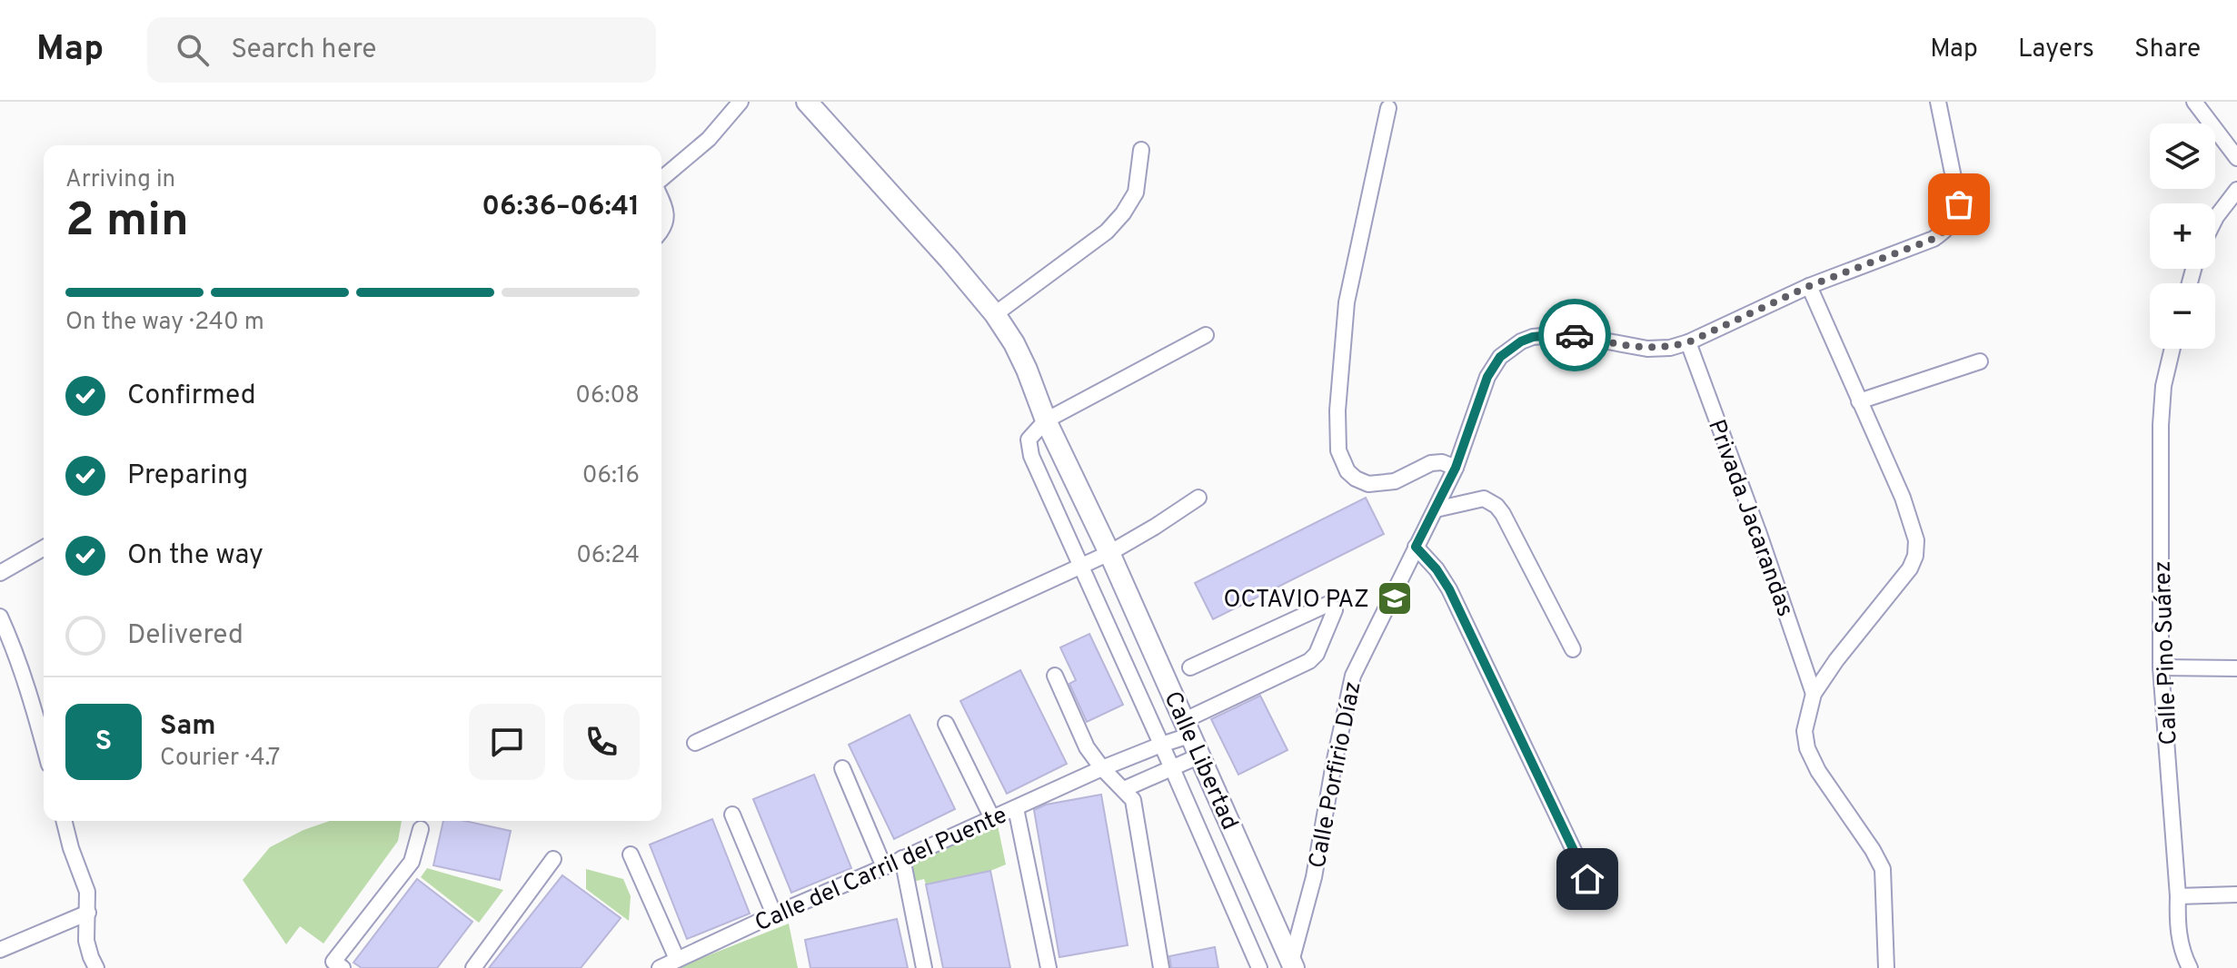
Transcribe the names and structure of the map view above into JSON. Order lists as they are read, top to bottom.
{
  "streets": {
    "main road": ["Calle Libertad"],
    "street": [
      "Privada Jacarandas",
      "Calle Pino Suárez",
      "Calle Porfirio Díaz",
      "Calle del Carril del Puente"
    ]
  },
  "crossings": [
    ["Privada Jacarandas", "Calle Porfirio Díaz"],
    ["Calle Libertad", "Calle Porfirio Díaz"],
    ["Calle Libertad", "Calle del Carril del Puente"]
  ],
  "places": {
    "school or university": ["OCTAVIO PAZ"]
  },
  "page": {
    "header": "Map",
    "search": "Search here",
    "nav": ["Map", "Layers", "Share"],
    "map_buttons": ["+", "−"],
    "heading": ["2 min", "Arriving in", "06:36–06:41"],
    "panel": ["Sam", "Courier · 4.7"],
    "bar": "On the way · 240 m",
    "list": [
      ["Confirmed", "06:08"],
      ["Preparing", "06:16"],
      ["On the way", "06:24"],
      "Delivered"
    ],
    "round": "S"
  }
}
